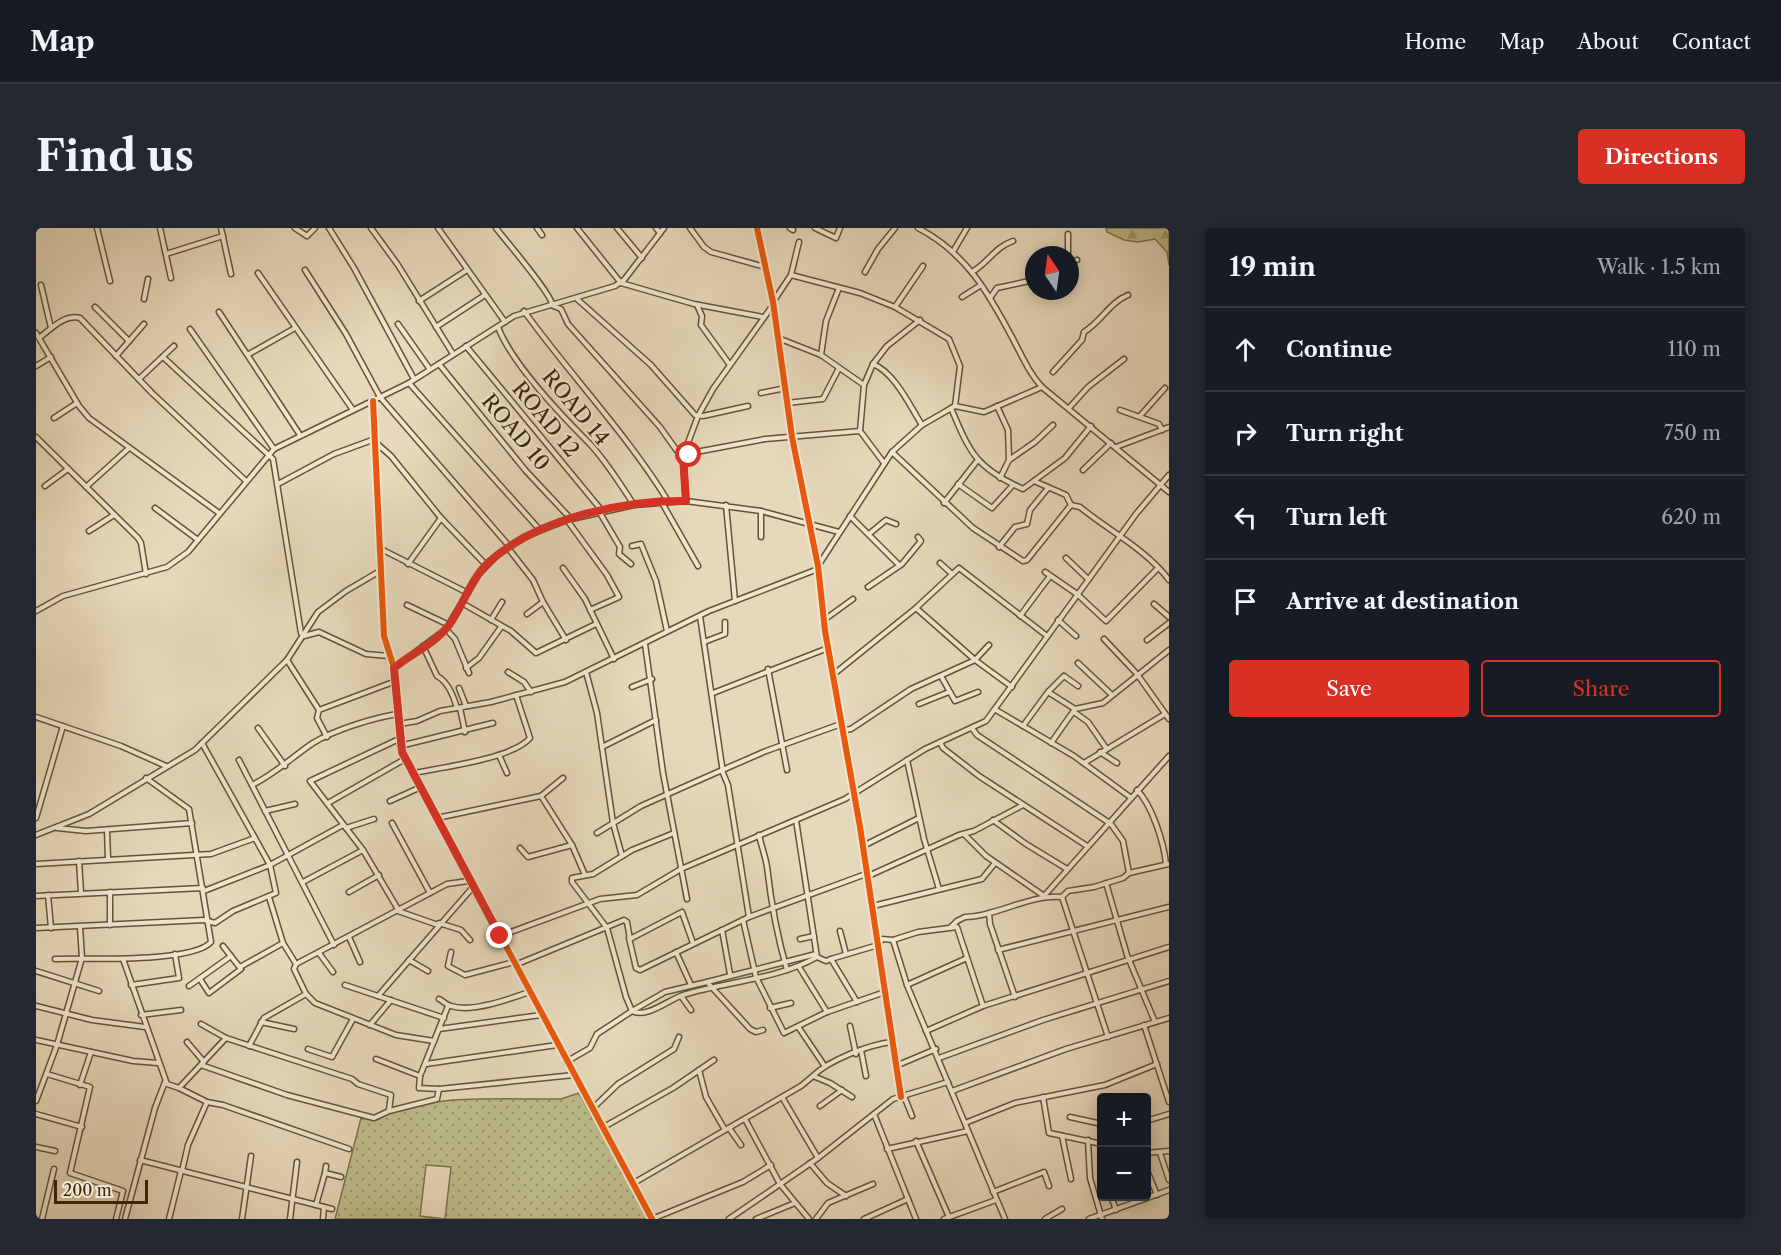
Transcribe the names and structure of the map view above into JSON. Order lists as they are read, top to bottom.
{
  "streets": {
    "street": ["ROAD 14", "ROAD 12", "ROAD 10"]
  },
  "scale_bar": "200 m",
  "north": "top",
  "page": {
    "header": "Map",
    "nav": [
      "Home",
      "Map",
      "About",
      "Contact"
    ],
    "buttons": [
      "Directions",
      ["Save", "Share"]
    ],
    "title": "Find us",
    "heading": ["19 min", "Walk · 1.5 km"],
    "list": [
      ["Continue", "110 m"],
      ["Turn right", "750 m"],
      ["Turn left", "620 m"],
      "Arrive at destination"
    ],
    "map_buttons": ["+", "−"],
    "scale": "200 m"
  }
}
